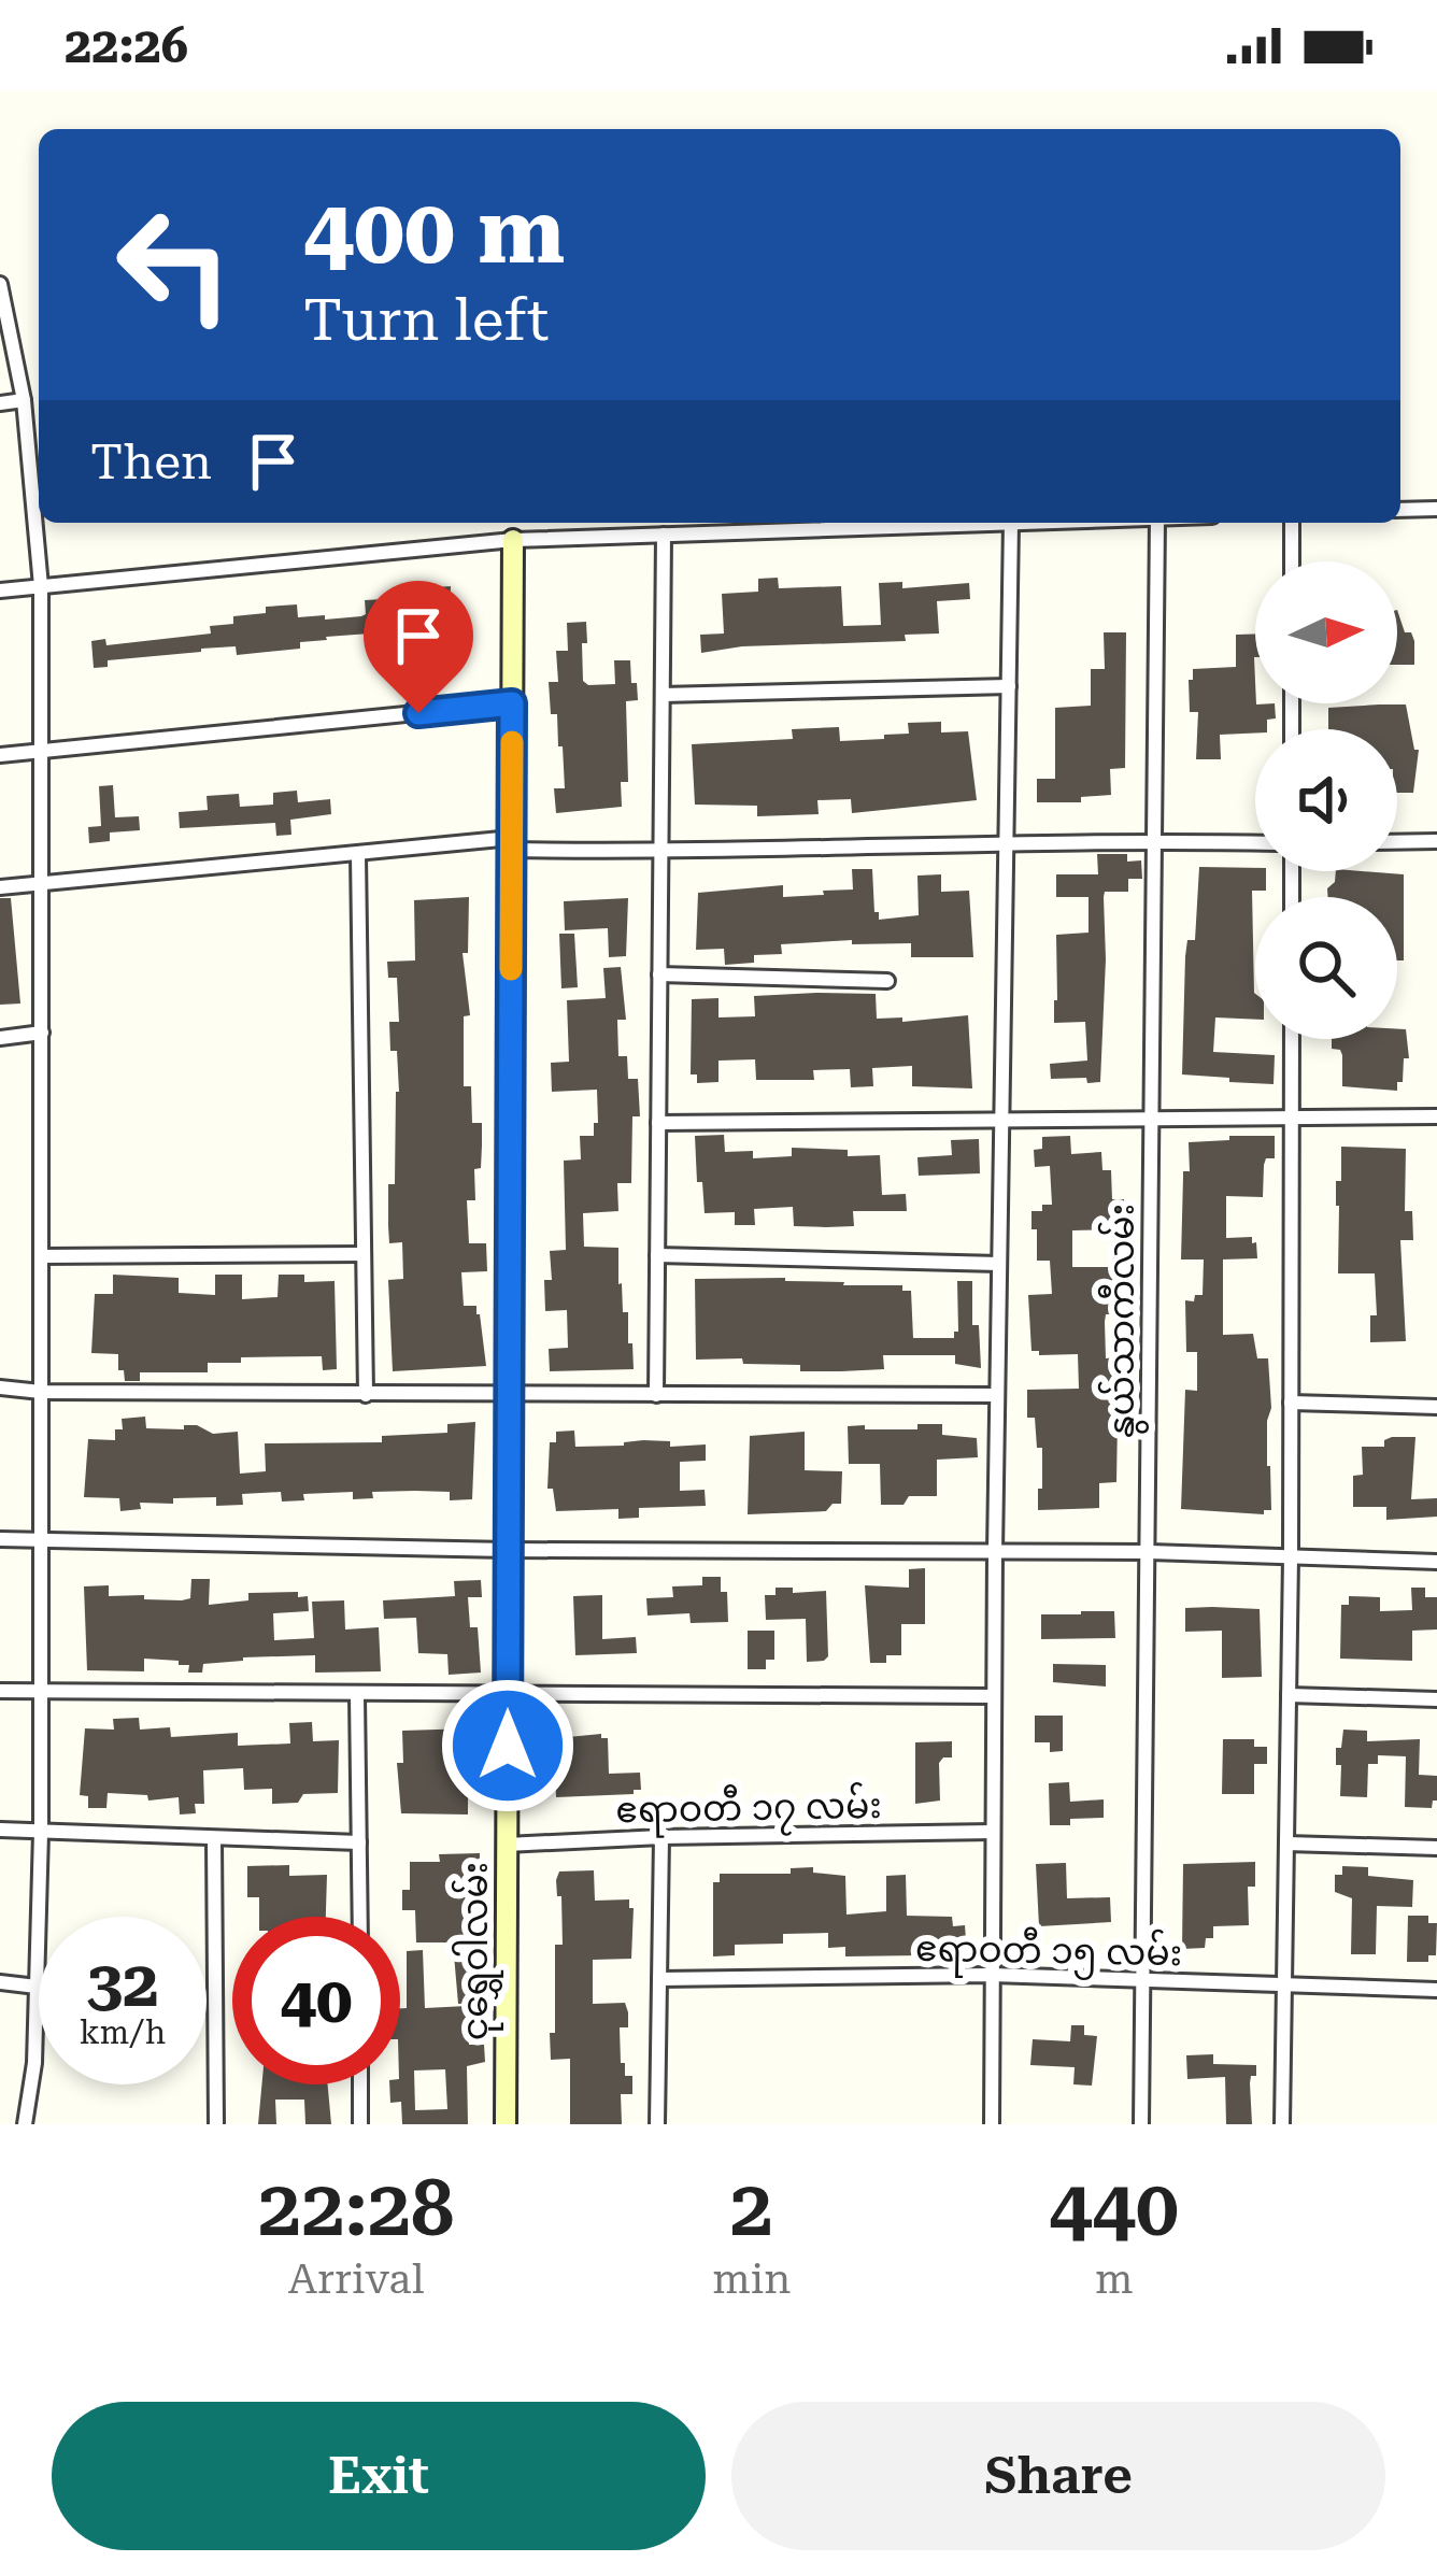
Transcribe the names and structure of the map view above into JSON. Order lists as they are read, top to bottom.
{
  "streets": {
    "street": [
      "နွယ်သာကီလမ်း",
      "ဧရာဝတီ ၁၇ လမ်း",
      "ဧရာဝတီ ၁၅ လမ်း",
      "ငုရွှေဝါလမ်း"
    ]
  },
  "crossings": [
    ["နွယ်သာကီလမ်း", "ဧရာဝတီ ၁၅ လမ်း"],
    ["ဧရာဝတီ ၁၇ လမ်း", "ငုရွှေဝါလမ်း"]
  ],
  "north": "right",
  "page": {
    "status": "22:26",
    "turn": ["400 m", "Turn left"],
    "then": "Then",
    "speed": "32 km/h",
    "limit": "40",
    "eta": [
      "22:28",
      "Arrival",
      "2",
      "min",
      "440",
      "m"
    ],
    "buttons": ["Exit", "Share"]
  }
}
